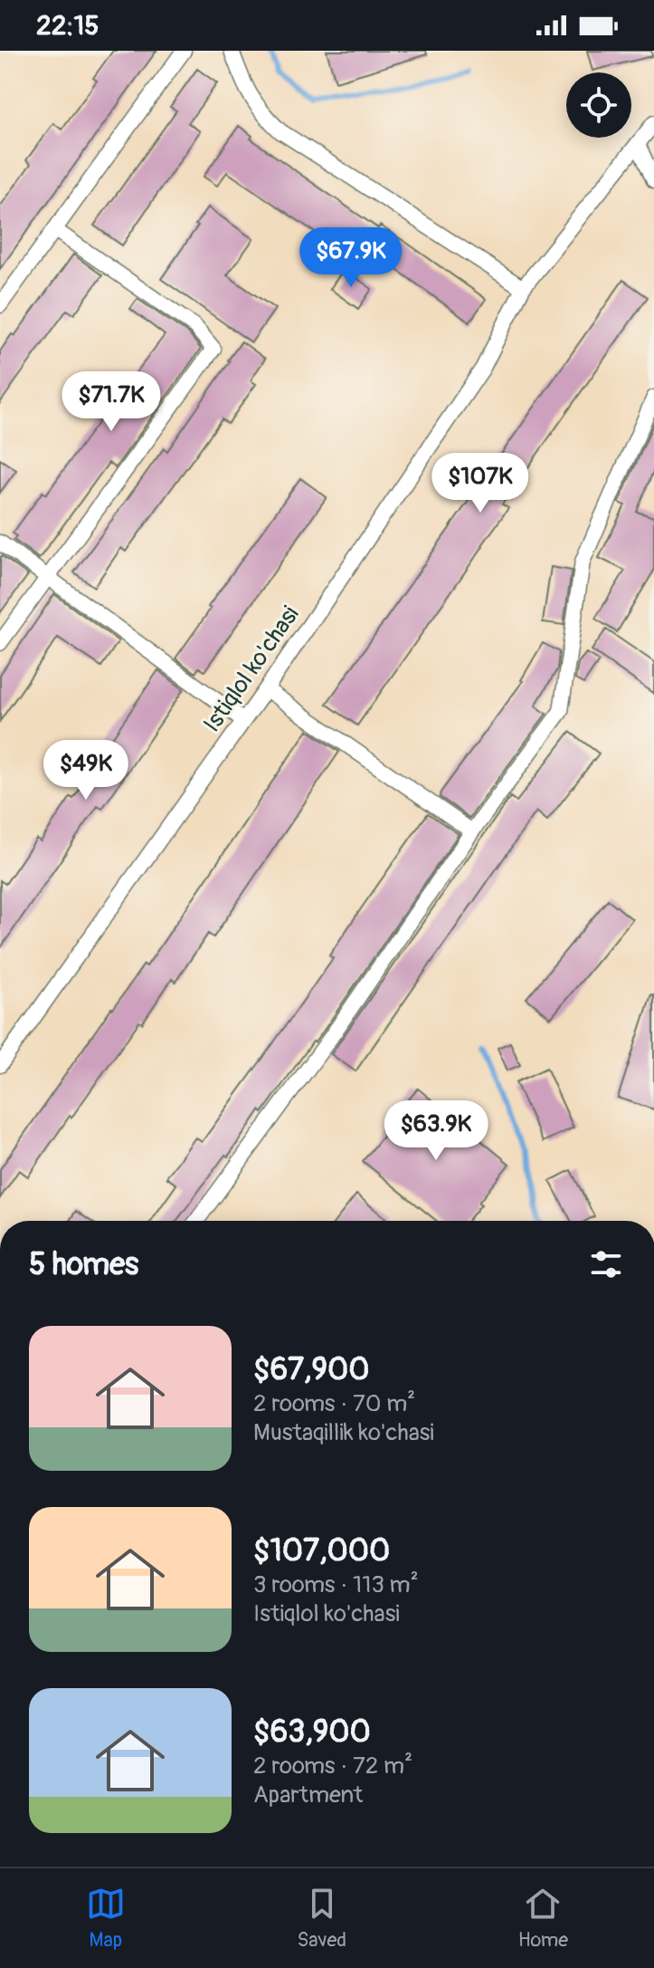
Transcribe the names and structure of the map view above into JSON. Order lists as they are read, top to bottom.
{
  "streets": {
    "street": ["Istiqlol ko'chasi"]
  },
  "page": {
    "status": "22:15",
    "price": [
      "$67.9K",
      "$71.7K",
      "$107K",
      "$49K",
      "$63.9K"
    ],
    "heading": "5 homes",
    "list": [
      {
        "name": "$67,900",
        "note": "2 rooms · 70 m² · Mustaqillik ko'chasi"
      },
      {
        "name": "$107,000",
        "note": "3 rooms · 113 m² · Istiqlol ko'chasi"
      },
      {
        "name": "$63,900",
        "note": "2 rooms · 72 m² · Apartment"
      }
    ],
    "tabs": ["Map", "Saved", "Home"]
  }
}
